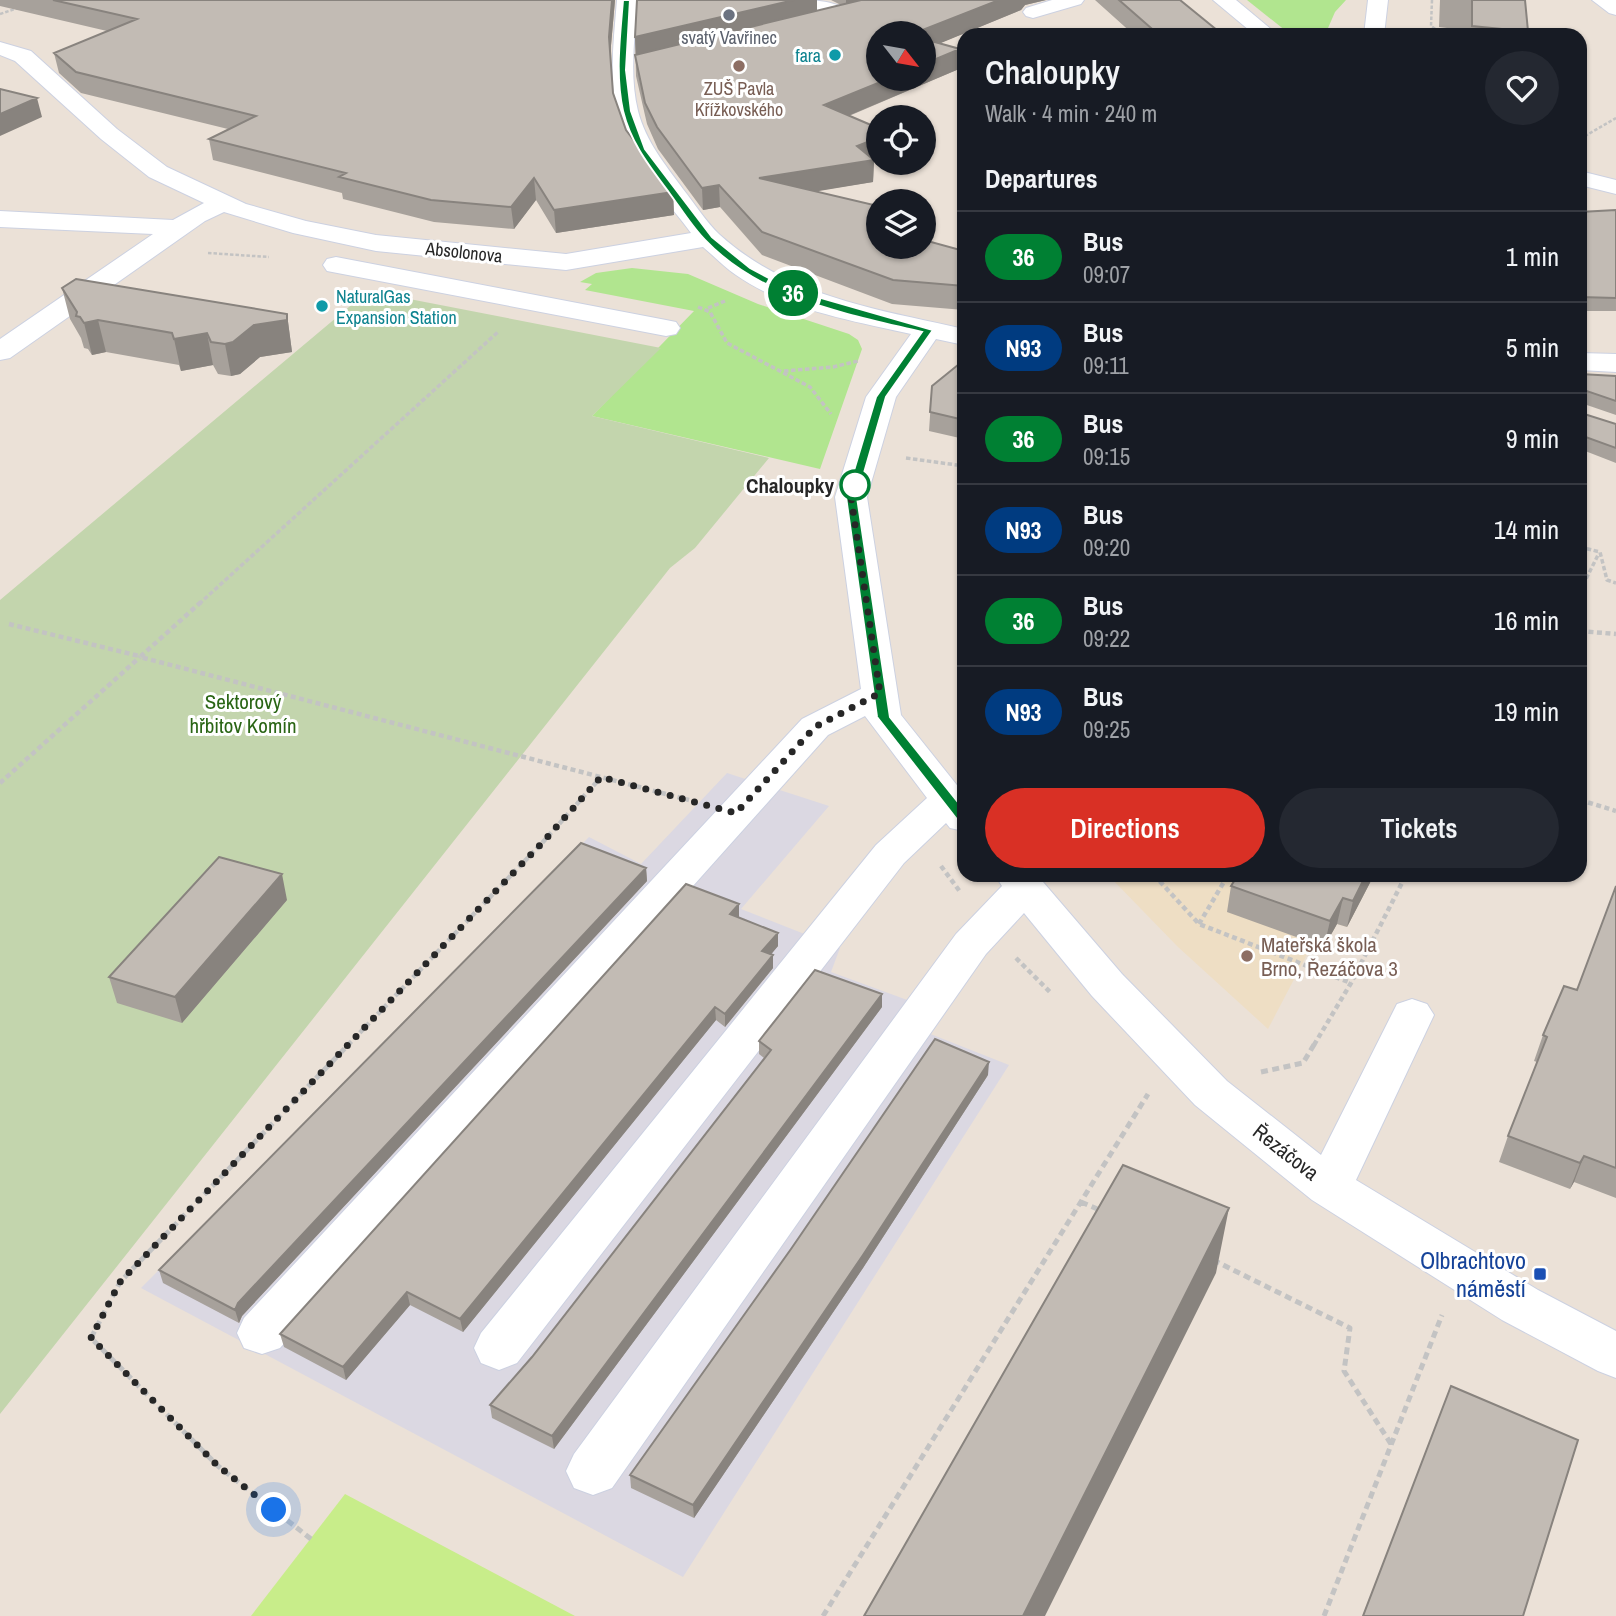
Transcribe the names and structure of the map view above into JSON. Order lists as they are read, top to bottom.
{
  "streets": {
    "street": ["Absolonova", "Řezáčova"]
  },
  "parks": ["Sektorový hřbitov Komín"],
  "places": {
    "other": [
      "svatý Vavřinec",
      "fara",
      "ZUŠ Pavla Křížkovského",
      "NaturalGas Expansion Station",
      "Chaloupky",
      "Mateřská škola Brno, Řezáčova 3"
    ],
    "transit": ["Olbrachtovo náměstí"]
  },
  "lines": ["bus line 36"],
  "north": "bottom right",
  "page": {
    "on_map": "36",
    "heading": [
      ["Chaloupky", "Walk · 4 min · 240 m"],
      "Departures"
    ],
    "list": [
      {
        "mark": "36",
        "name": "Bus",
        "note": "09:07",
        "value": "1 min"
      },
      {
        "mark": "N93",
        "name": "Bus",
        "note": "09:11",
        "value": "5 min"
      },
      {
        "mark": "36",
        "name": "Bus",
        "note": "09:15",
        "value": "9 min"
      },
      {
        "mark": "N93",
        "name": "Bus",
        "note": "09:20",
        "value": "14 min"
      },
      {
        "mark": "36",
        "name": "Bus",
        "note": "09:22",
        "value": "16 min"
      },
      {
        "mark": "N93",
        "name": "Bus",
        "note": "09:25",
        "value": "19 min"
      }
    ],
    "buttons": ["Directions", "Tickets"]
  }
}
